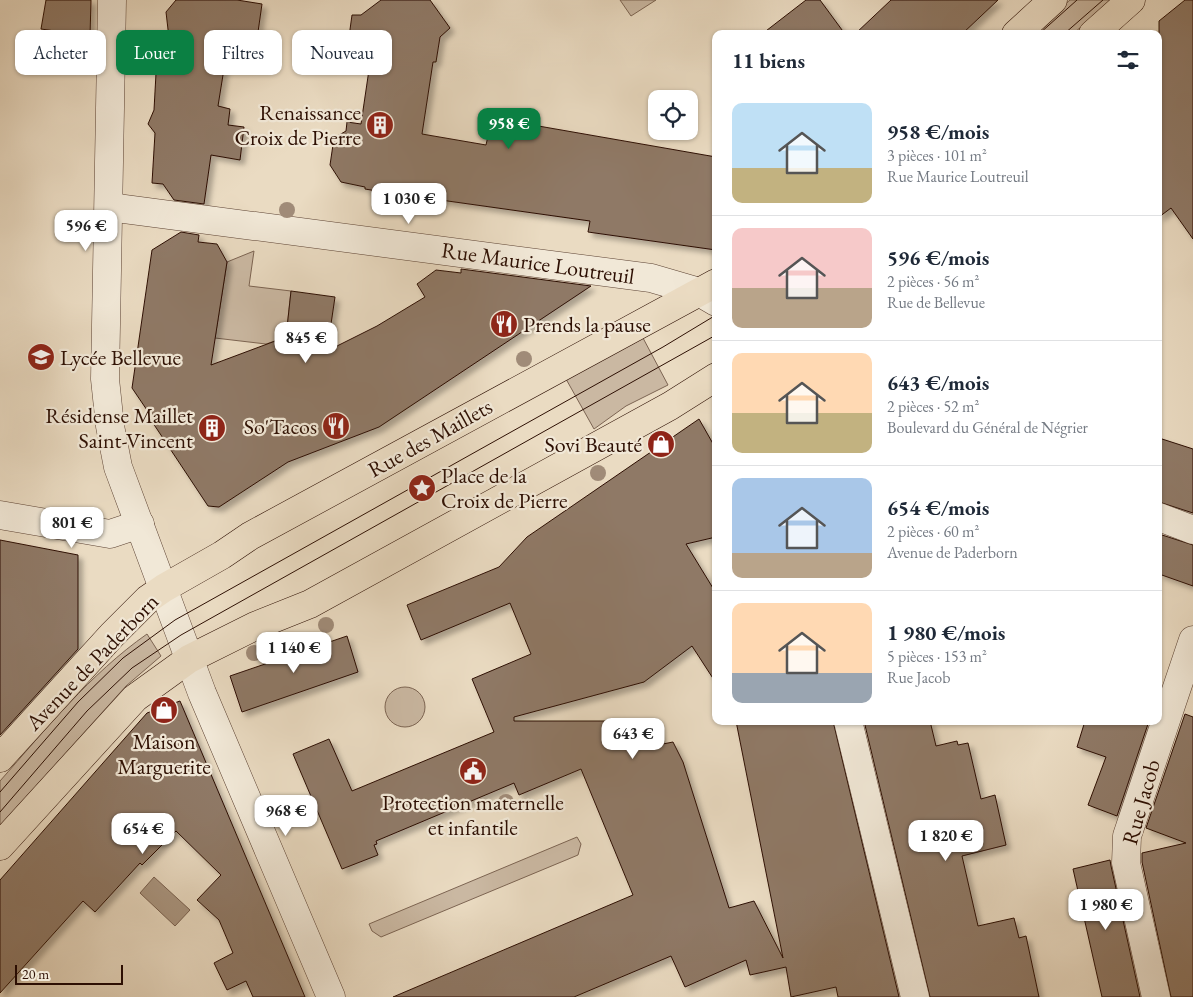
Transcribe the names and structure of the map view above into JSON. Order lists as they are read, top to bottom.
{
  "streets": {
    "main road": ["Rue des Maillets", "Avenue de Paderborn"],
    "street": ["Rue Maurice Loutreuil", "Rue Jacob"]
  },
  "crossings": [
    ["Rue Maurice Loutreuil", "Rue des Maillets"],
    ["Rue des Maillets", "Avenue de Paderborn"]
  ],
  "places": {
    "building": ["Renaissance Croix de Pierre", "Résidense Maillet Saint-Vincent"],
    "restaurant": ["Prends la pause", "So'Tacos"],
    "school or university": ["Lycée Bellevue"],
    "shop": ["Sovi Beauté", "Maison Marguerite"],
    "place": ["Place de la Croix de Pierre"],
    "public building": ["Protection maternelle et infantile"]
  },
  "scale_bar": "20 m",
  "page": {
    "chip": [
      "Acheter",
      "Louer",
      "Filtres",
      "Nouveau"
    ],
    "heading": "11 biens",
    "list": [
      {
        "name": "958 €/mois",
        "note": "3 pièces · 101 m² · Rue Maurice Loutreuil"
      },
      {
        "name": "596 €/mois",
        "note": "2 pièces · 56 m² · Rue de Bellevue"
      },
      {
        "name": "643 €/mois",
        "note": "2 pièces · 52 m² · Boulevard du Général de Négrier"
      },
      {
        "name": "654 €/mois",
        "note": "2 pièces · 60 m² · Avenue de Paderborn"
      },
      {
        "name": "1 980 €/mois",
        "note": "5 pièces · 153 m² · Rue Jacob"
      }
    ],
    "price": [
      "958 €",
      "1 030 €",
      "596 €",
      "845 €",
      "801 €",
      "1 140 €",
      "643 €",
      "968 €",
      "654 €",
      "1 820 €",
      "1 980 €"
    ],
    "scale": "20 m"
  }
}
